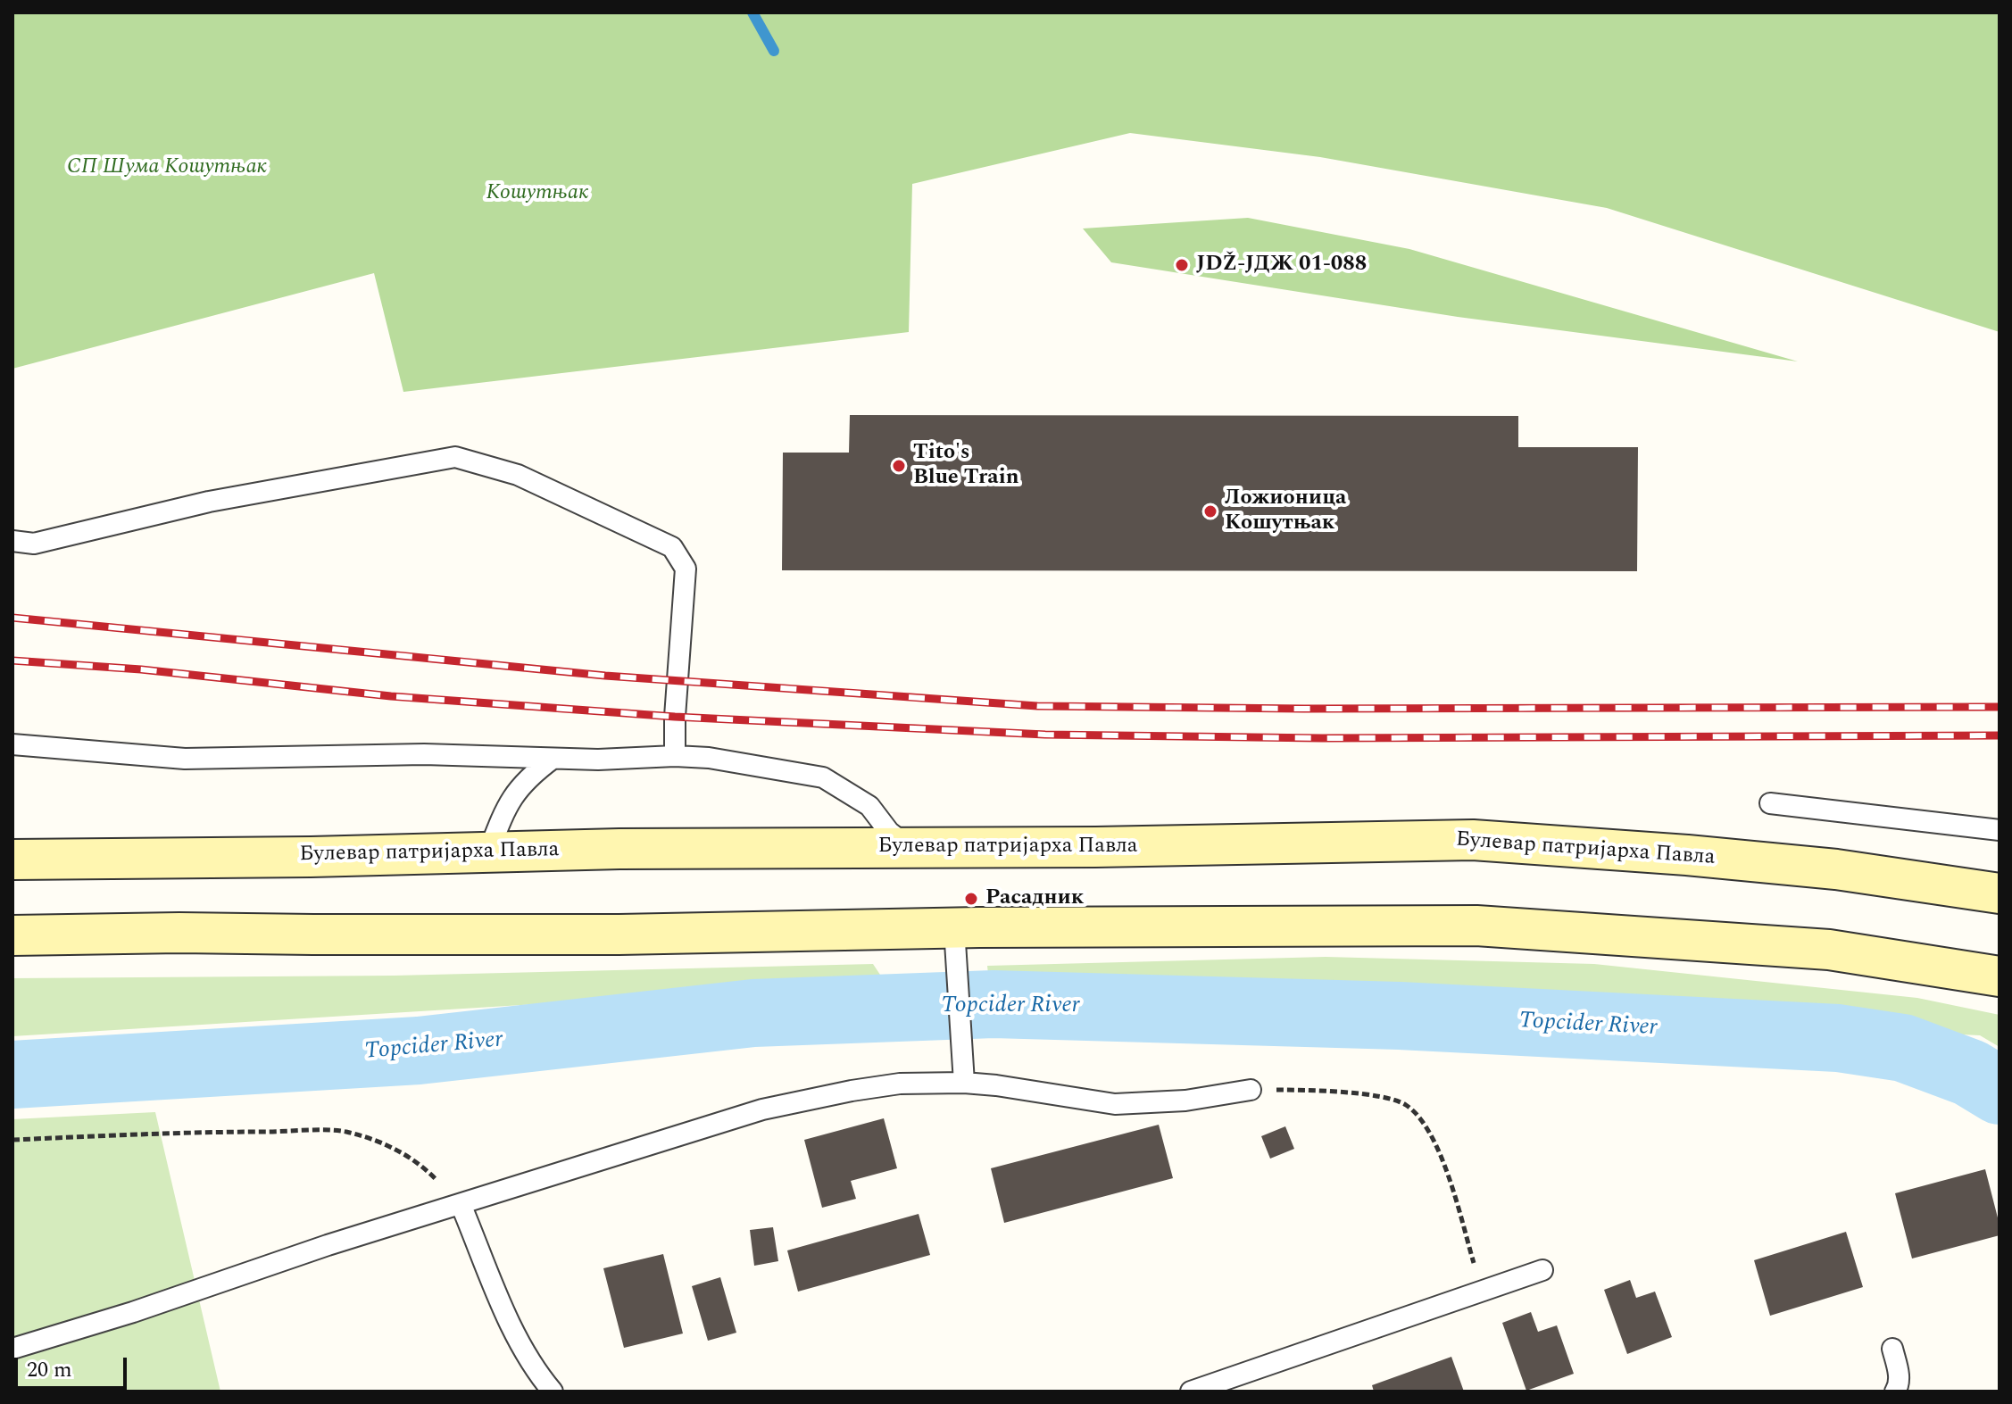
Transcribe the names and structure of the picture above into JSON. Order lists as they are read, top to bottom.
{
  "streets": {
    "main road": ["Булевар патријарха Павла"]
  },
  "water": ["Topcider River"],
  "parks": ["СП Шума Кошутњак", "Кошутњак"],
  "places": [
    "JDŽ-JДЖ 01-088",
    "Tito's Blue Train",
    "Ложионица Кошутњак",
    "Расадник"
  ],
  "scale_bar": "20 m"
}
